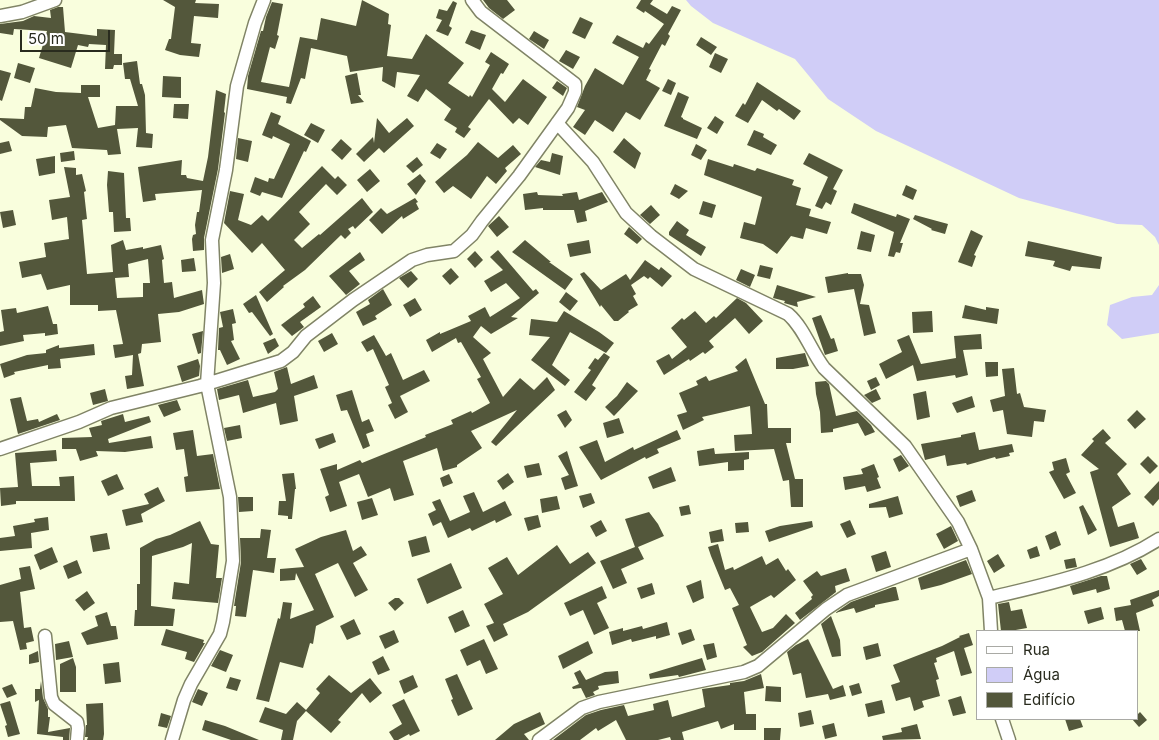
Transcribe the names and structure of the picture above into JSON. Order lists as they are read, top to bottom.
{
  "legend": ["Rua", "Água", "Edifício"],
  "scale_bar": "50 m"
}
